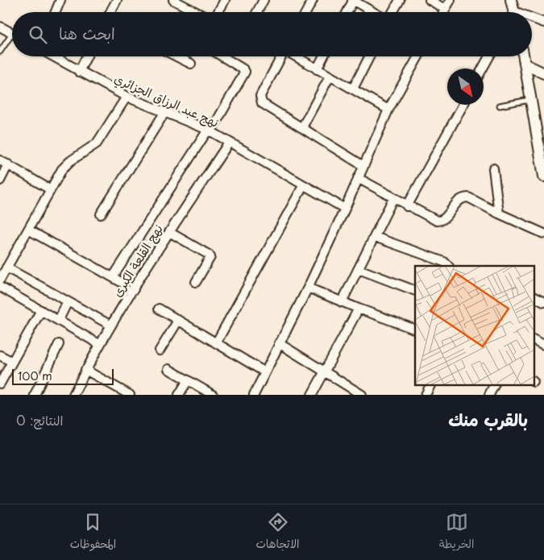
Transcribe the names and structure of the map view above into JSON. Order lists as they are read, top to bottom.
{
  "streets": {
    "street": ["نهج عبد الرزاق الجزائري", "نهج القلعة الكبرى"]
  },
  "crossings": [
    ["نهج عبد الرزاق الجزائري", "نهج القلعة الكبرى"]
  ],
  "scale_bar": "100 m",
  "north": "bottom right",
  "page": {
    "search": "ابحث هنا",
    "scale": "100 m",
    "heading": ["بالقرب منك", "النتائج: 0"],
    "nav": ["الخريطة", "الاتجاهات", "المحفوظات"]
  }
}
